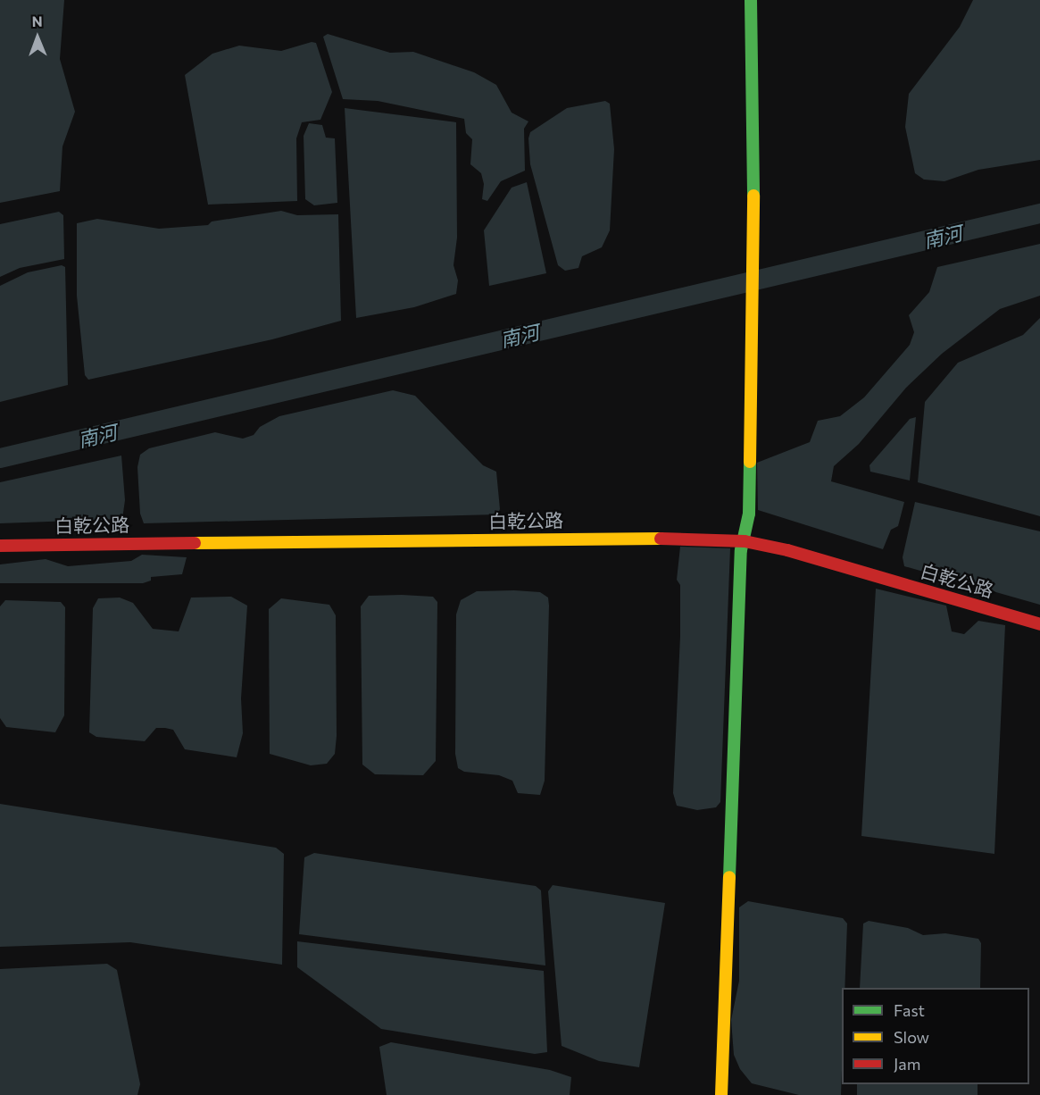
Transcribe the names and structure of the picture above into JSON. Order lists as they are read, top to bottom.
{
  "streets": {
    "street": ["白乾公路"]
  },
  "water": ["南河"],
  "legend": ["Fast", "Slow", "Jam"],
  "north": "top"
}
